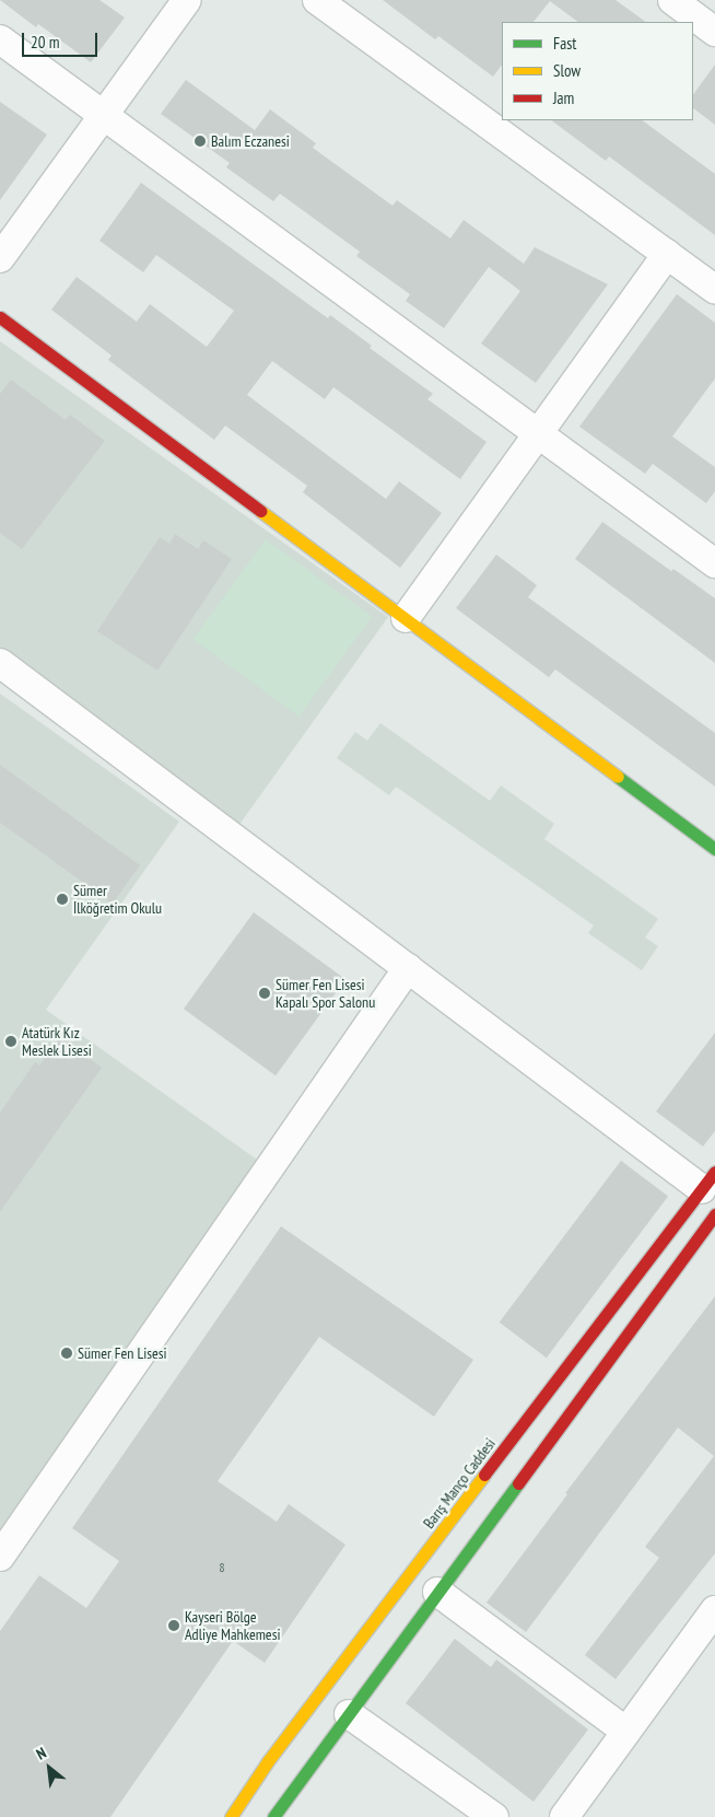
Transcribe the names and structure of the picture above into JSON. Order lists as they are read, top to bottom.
{
  "streets": {
    "street": ["Barış Manço Caddesi"]
  },
  "places": [
    "Balım Eczanesi",
    "Sümer İlköğretim Okulu",
    "Sümer Fen Lisesi Kapalı Spor Salonu",
    "Atatürk Kız Meslek Lisesi",
    "Sümer Fen Lisesi",
    "Kayseri Bölge Adliye Mahkemesi"
  ],
  "house_numbers": ["8"],
  "legend": ["Fast", "Slow", "Jam"],
  "scale_bar": "20 m",
  "north": "top left"
}
